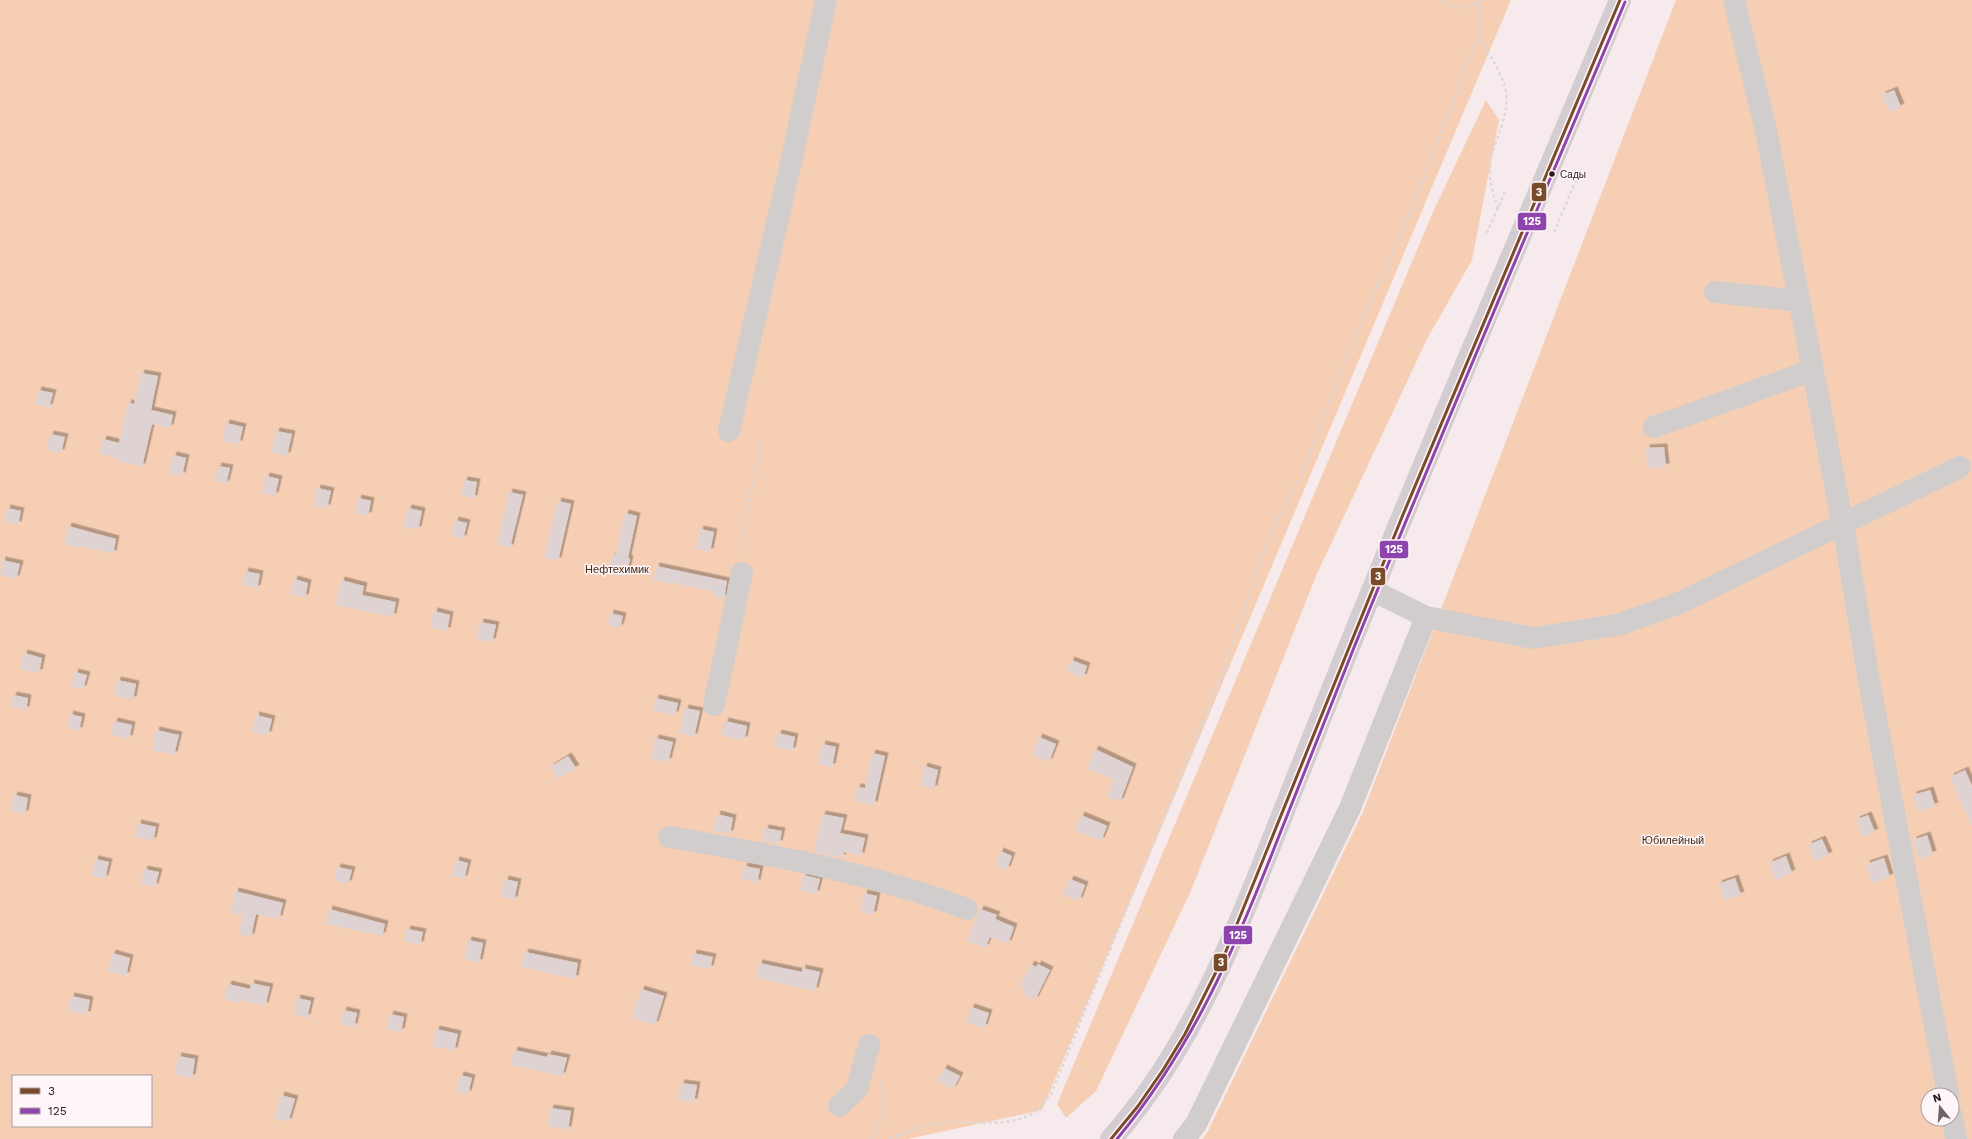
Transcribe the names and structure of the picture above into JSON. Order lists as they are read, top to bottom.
{
  "parks": ["Нефтехимик", "Юбилейный"],
  "places": ["Сады"],
  "lines": ["transit line 3", "transit line 125"],
  "legend": ["3", "125"],
  "north": "top"
}
